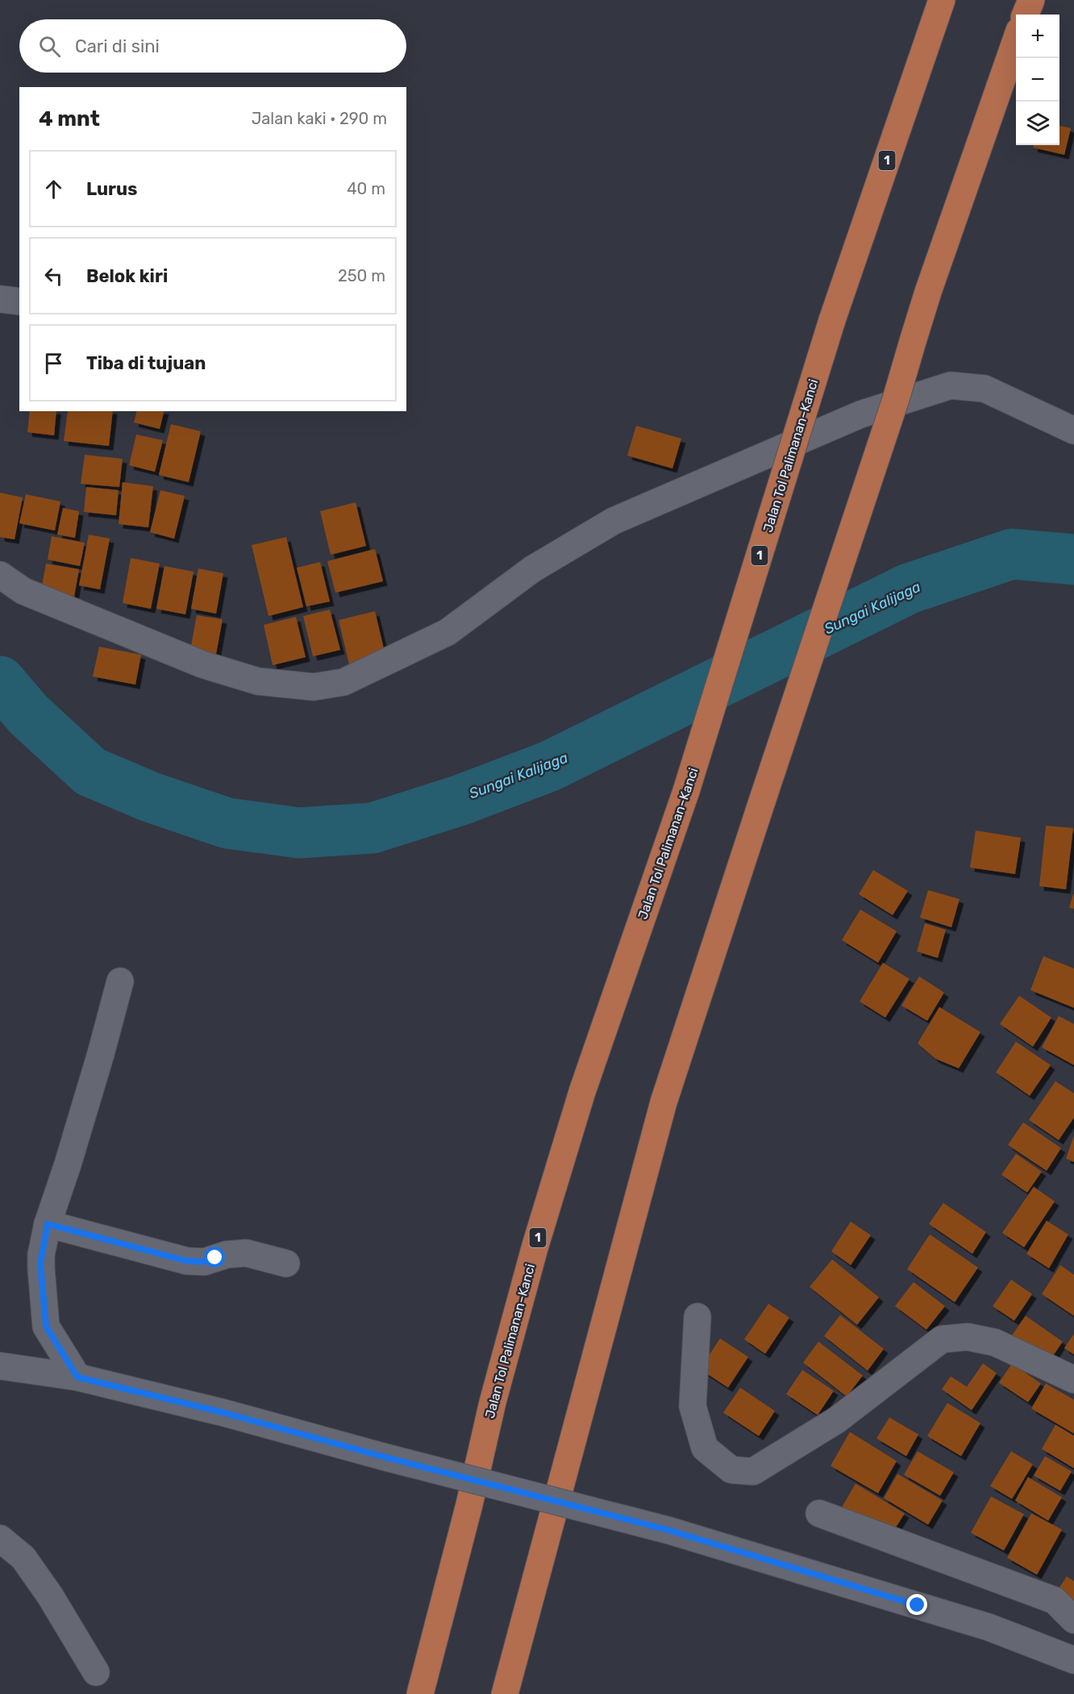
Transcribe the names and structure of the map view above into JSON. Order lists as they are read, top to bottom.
{
  "streets": {
    "highway": ["1", "Jalan Tol Palimanan–Kanci"]
  },
  "water": ["Sungai Kalijaga"],
  "page": {
    "map_buttons": ["+", "−"],
    "search": "Cari di sini",
    "heading": ["4 mnt", "Jalan kaki · 290 m"],
    "list": [
      ["Lurus", "40 m"],
      ["Belok kiri", "250 m"],
      "Tiba di tujuan"
    ]
  }
}
